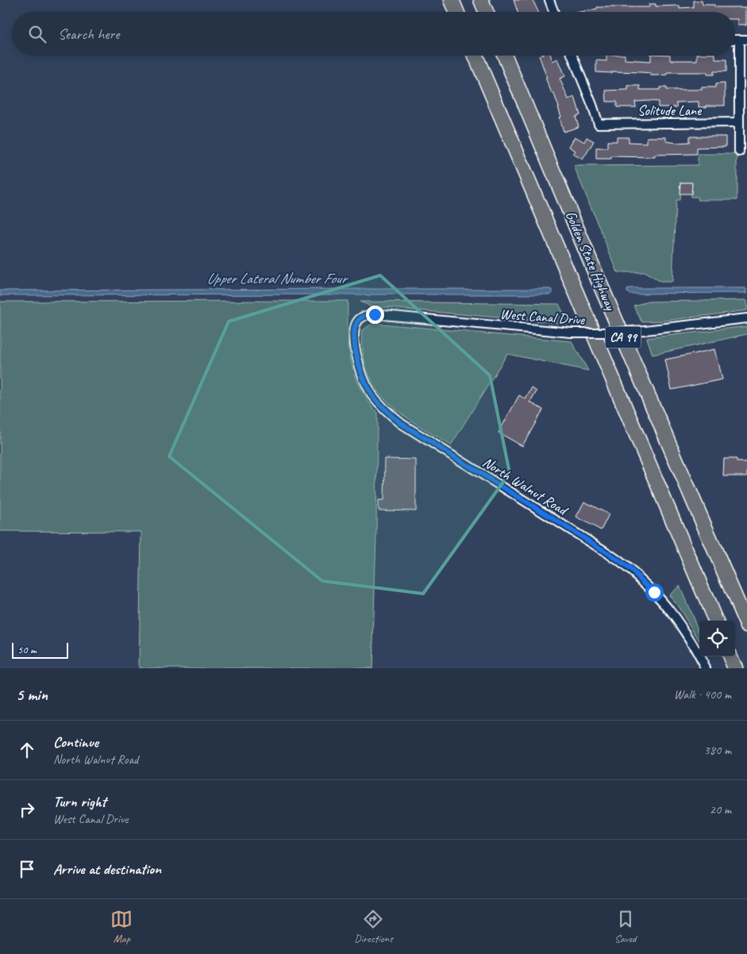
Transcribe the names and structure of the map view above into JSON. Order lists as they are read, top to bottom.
{
  "streets": {
    "highway": ["Golden State Highway", "CA 99"],
    "street": ["Solitude Lane", "West Canal Drive", "North Walnut Road"]
  },
  "crossings": [
    ["West Canal Drive", "North Walnut Road"]
  ],
  "water": ["Upper Lateral Number Four"],
  "scale_bar": "50 m",
  "page": {
    "search": "Search here",
    "scale": "50 m",
    "heading": ["5 min", "Walk · 400 m"],
    "list": [
      ["Continue", "North Walnut Road", "380 m"],
      ["Turn right", "West Canal Drive", "20 m"],
      "Arrive at destination"
    ],
    "nav": ["Map", "Directions", "Saved"]
  }
}
